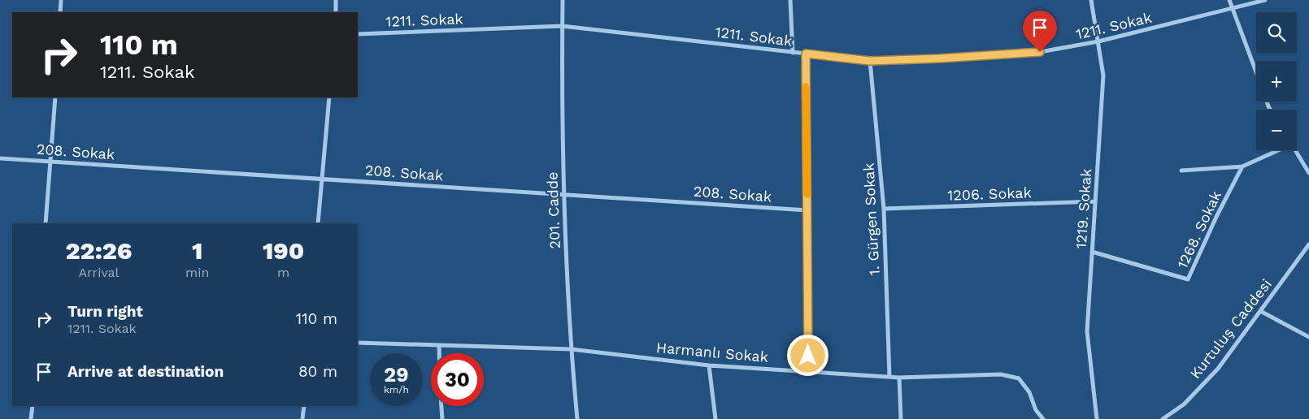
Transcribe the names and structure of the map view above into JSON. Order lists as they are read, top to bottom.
{
  "streets": {
    "street": [
      "1211. Sokak",
      "208. Sokak",
      "1206. Sokak",
      "1219. Sokak",
      "201. Cadde",
      "1. Gürgen Sokak",
      "1268. Sokak",
      "Kurtuluş Caddesi",
      "Harmanlı Sokak"
    ]
  },
  "crossings": [
    ["1211. Sokak", "1219. Sokak"],
    ["1211. Sokak", "201. Cadde"],
    ["1211. Sokak", "1. Gürgen Sokak"],
    ["208. Sokak", "201. Cadde"],
    ["1206. Sokak", "1219. Sokak"],
    ["1206. Sokak", "1. Gürgen Sokak"],
    ["1219. Sokak", "1268. Sokak"],
    ["201. Cadde", "Harmanlı Sokak"],
    ["1. Gürgen Sokak", "Harmanlı Sokak"]
  ],
  "page": {
    "map_buttons": ["+", "−"],
    "turn": ["110 m", "1211. Sokak"],
    "eta": [
      "22:26",
      "Arrival",
      "1",
      "min",
      "190",
      "m"
    ],
    "list": [
      {
        "name": "Turn right",
        "note": "1211. Sokak",
        "value": "110 m"
      },
      {
        "name": "Arrive at destination",
        "value": "80 m"
      }
    ],
    "speed": "29 km/h",
    "limit": "30"
  }
}
